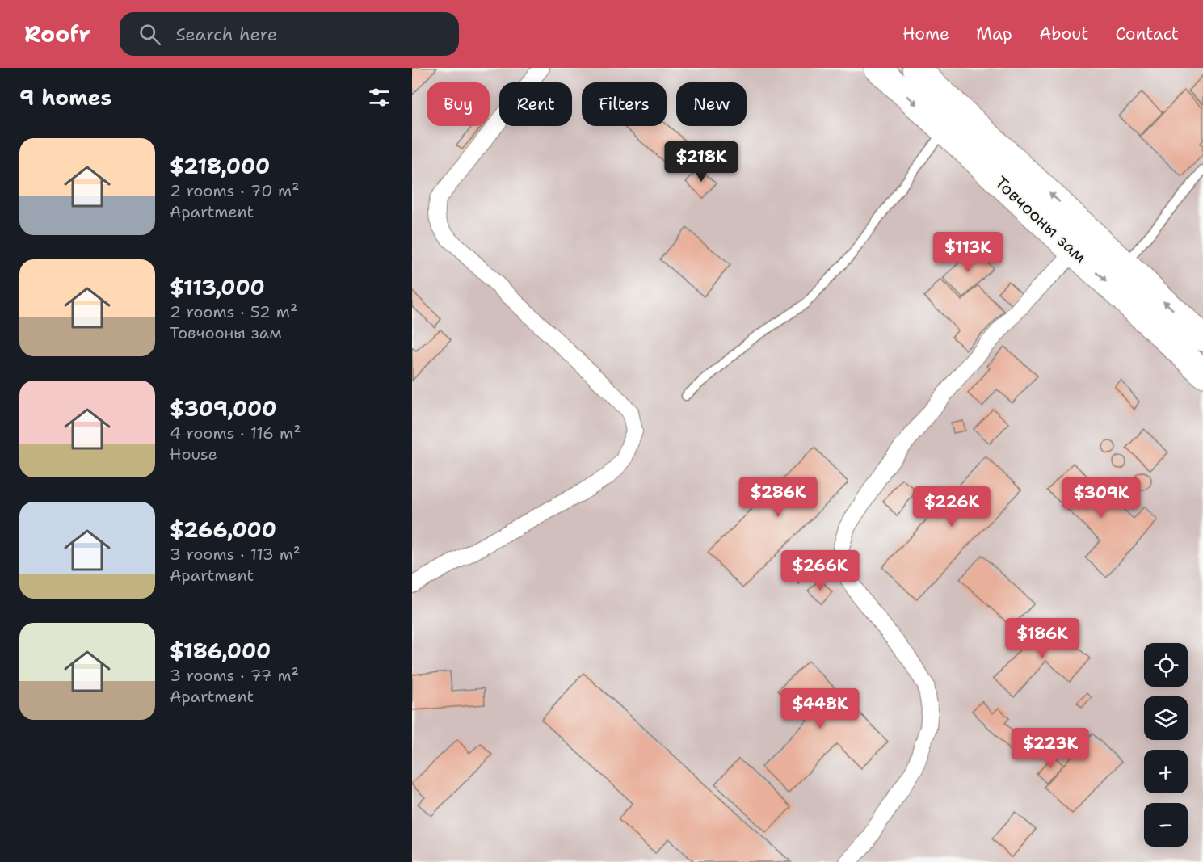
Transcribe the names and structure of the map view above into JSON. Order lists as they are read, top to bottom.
{
  "streets": {
    "highway": ["Товчооны зам"]
  },
  "page": {
    "header": "Roofr",
    "search": "Search here",
    "nav": [
      "Home",
      "Map",
      "About",
      "Contact"
    ],
    "heading": "9 homes",
    "chip": [
      "Buy",
      "Rent",
      "Filters",
      "New"
    ],
    "list": [
      {
        "name": "$218,000",
        "note": "2 rooms · 70 m² · Apartment"
      },
      {
        "name": "$113,000",
        "note": "2 rooms · 52 m² · Товчооны зам"
      },
      {
        "name": "$309,000",
        "note": "4 rooms · 116 m² · House"
      },
      {
        "name": "$266,000",
        "note": "3 rooms · 113 m² · Apartment"
      },
      {
        "name": "$186,000",
        "note": "3 rooms · 77 m² · Apartment"
      }
    ],
    "price": [
      "$218K",
      "$113K",
      "$286K",
      "$309K",
      "$226K",
      "$266K",
      "$186K",
      "$448K",
      "$223K"
    ],
    "map_buttons": ["+", "−"]
  }
}
